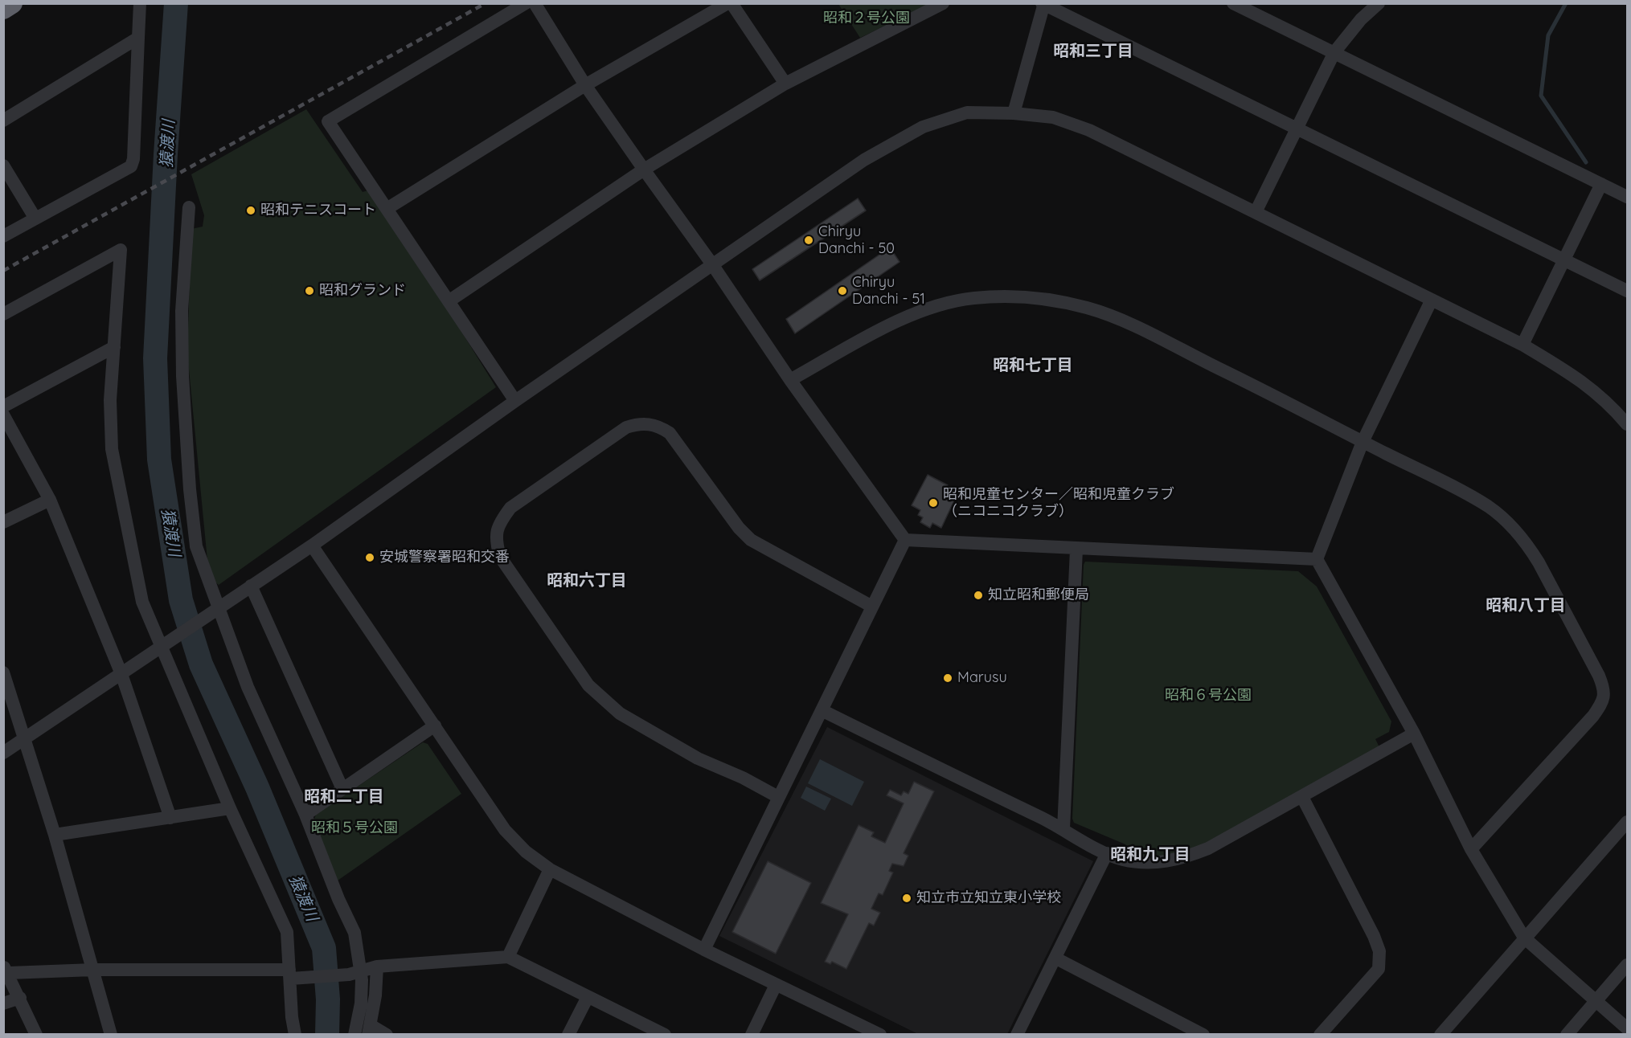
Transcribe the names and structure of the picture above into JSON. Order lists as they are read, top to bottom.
{
  "districts": [
    "昭和三丁目",
    "昭和七丁目",
    "昭和六丁目",
    "昭和八丁目",
    "昭和二丁目",
    "昭和九丁目"
  ],
  "water": ["猿渡川"],
  "parks": ["昭和２号公園", "昭和６号公園", "昭和５号公園"],
  "places": [
    "昭和テニスコート",
    "Chiryu Danchi - 50",
    "昭和グランド",
    "Chiryu Danchi - 51",
    "昭和児童センター／昭和児童クラブ （ニコニコクラブ）",
    "安城警察署昭和交番",
    "知立昭和郵便局",
    "Marusu",
    "知立市立知立東小学校"
  ]
}
